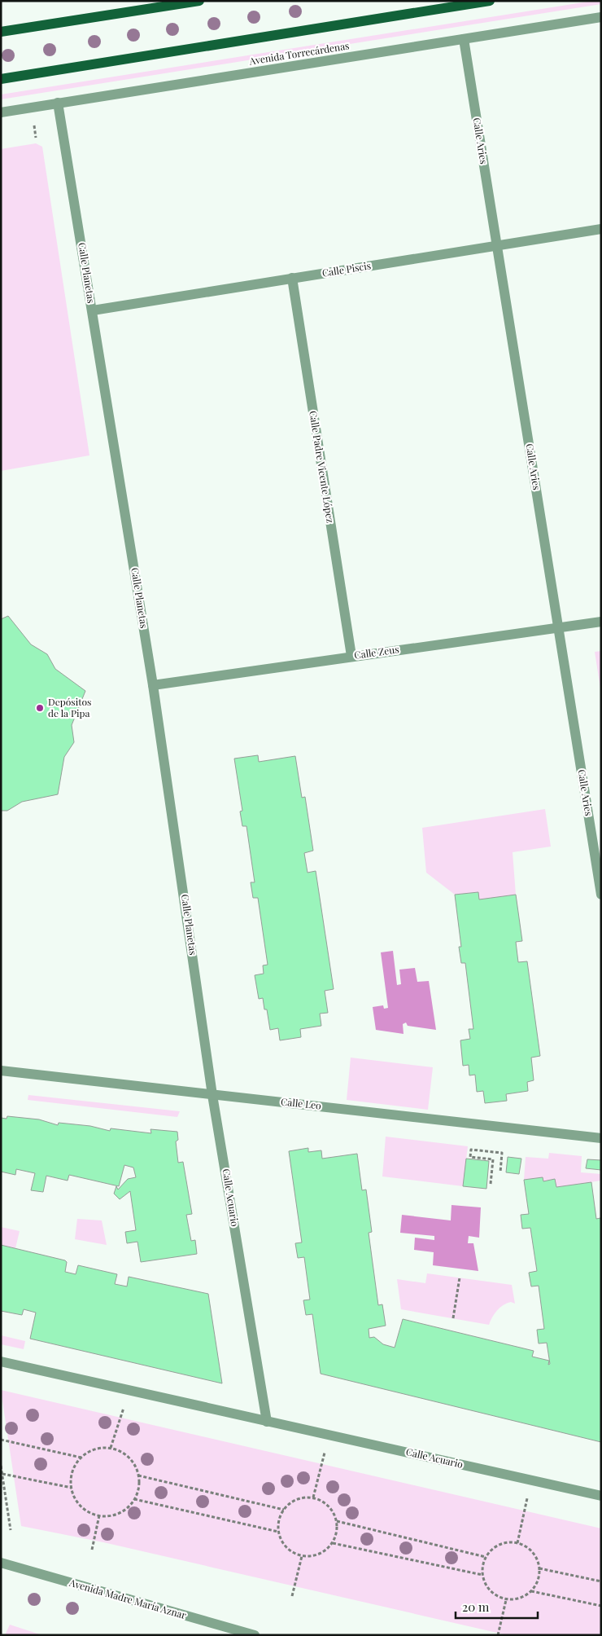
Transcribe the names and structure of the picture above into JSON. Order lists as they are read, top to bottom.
{
  "streets": {
    "street": [
      "Avenida Torrecárdenas",
      "Calle Aries",
      "Calle Piscis",
      "Calle Planetas",
      "Calle Padre Vicente López",
      "Calle Zeus",
      "Calle Leo",
      "Calle Acuario",
      "Avenida Madre María Aznar"
    ]
  },
  "crossings": [
    ["Avenida Torrecárdenas", "Calle Aries"],
    ["Avenida Torrecárdenas", "Calle Planetas"],
    ["Calle Aries", "Calle Piscis"],
    ["Calle Aries", "Calle Zeus"],
    ["Calle Piscis", "Calle Planetas"],
    ["Calle Piscis", "Calle Padre Vicente López"],
    ["Calle Planetas", "Calle Zeus"],
    ["Calle Planetas", "Calle Leo"],
    ["Calle Planetas", "Calle Acuario"],
    ["Calle Padre Vicente López", "Calle Zeus"],
    ["Calle Leo", "Calle Acuario"]
  ],
  "places": ["Depósitos de la Pipa"],
  "scale_bar": "20 m"
}
